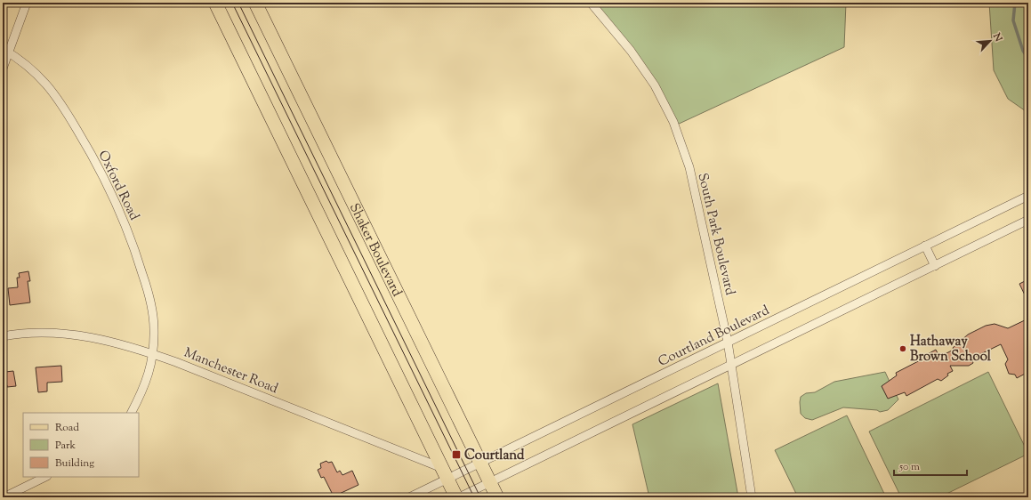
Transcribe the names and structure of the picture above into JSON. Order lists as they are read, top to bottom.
{
  "streets": {
    "main road": ["Shaker Boulevard"],
    "street": [
      "Oxford Road",
      "South Park Boulevard",
      "Courtland Boulevard",
      "Manchester Road"
    ]
  },
  "crossings": [
    ["Oxford Road", "Manchester Road"],
    ["South Park Boulevard", "Courtland Boulevard"],
    ["Shaker Boulevard", "Courtland Boulevard"],
    ["Courtland Boulevard", "Manchester Road"]
  ],
  "places": {
    "other": ["Hathaway Brown School"],
    "transit": ["Courtland"]
  },
  "legend": ["Road", "Park", "Building"],
  "scale_bar": "50 m",
  "north": "top right"
}
